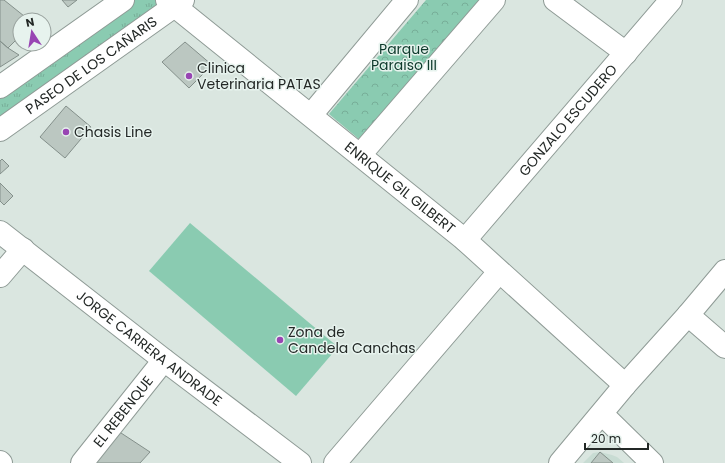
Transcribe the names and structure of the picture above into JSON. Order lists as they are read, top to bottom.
{
  "streets": {
    "street": [
      "PASEO DE LOS CAÑARIS",
      "GONZALO ESCUDERO",
      "ENRIQUE GIL GILBERT",
      "JORGE CARRERA ANDRADE",
      "EL REBENQUE"
    ]
  },
  "crossings": [
    ["PASEO DE LOS CAÑARIS", "ENRIQUE GIL GILBERT"],
    ["GONZALO ESCUDERO", "ENRIQUE GIL GILBERT"],
    ["JORGE CARRERA ANDRADE", "EL REBENQUE"]
  ],
  "parks": ["Parque Paraiso III"],
  "places": ["Clinica Veterinaria PATAS", "Chasis Line", "Zona de Candela Canchas"],
  "scale_bar": "20 m",
  "north": "top"
}
